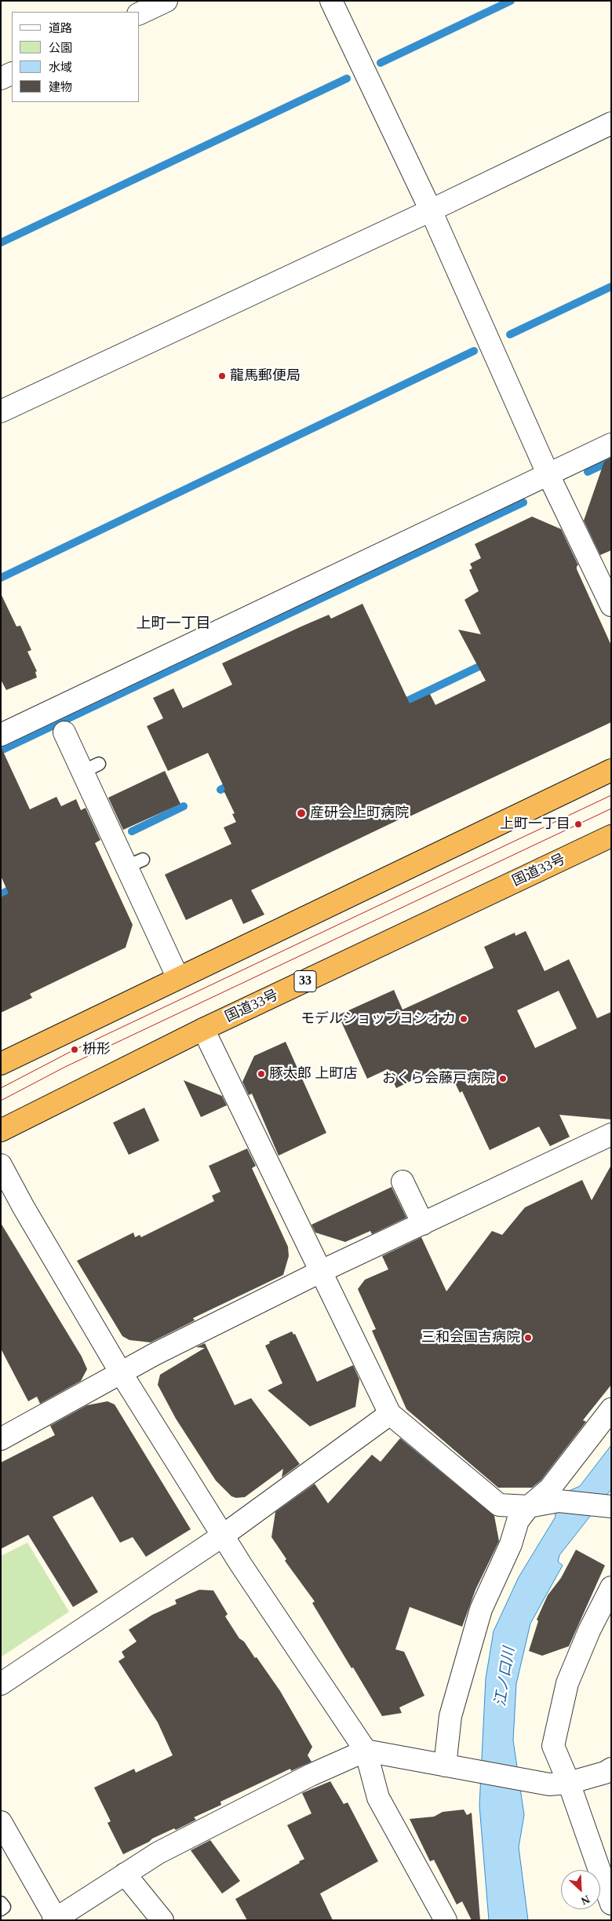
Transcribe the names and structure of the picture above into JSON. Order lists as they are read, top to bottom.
{
  "streets": {
    "highway": ["国道33号", "33"]
  },
  "districts": ["上町一丁目"],
  "water": ["江ノ口川"],
  "places": [
    "龍馬郵便局",
    "産研会上町病院",
    "上町一丁目",
    "モデルショップヨシオカ",
    "枡形",
    "豚太郎 上町店",
    "おくら会藤戸病院",
    "三和会国吉病院"
  ],
  "legend": [
    "道路",
    "公園",
    "水域",
    "建物"
  ],
  "north": "bottom right"
}
